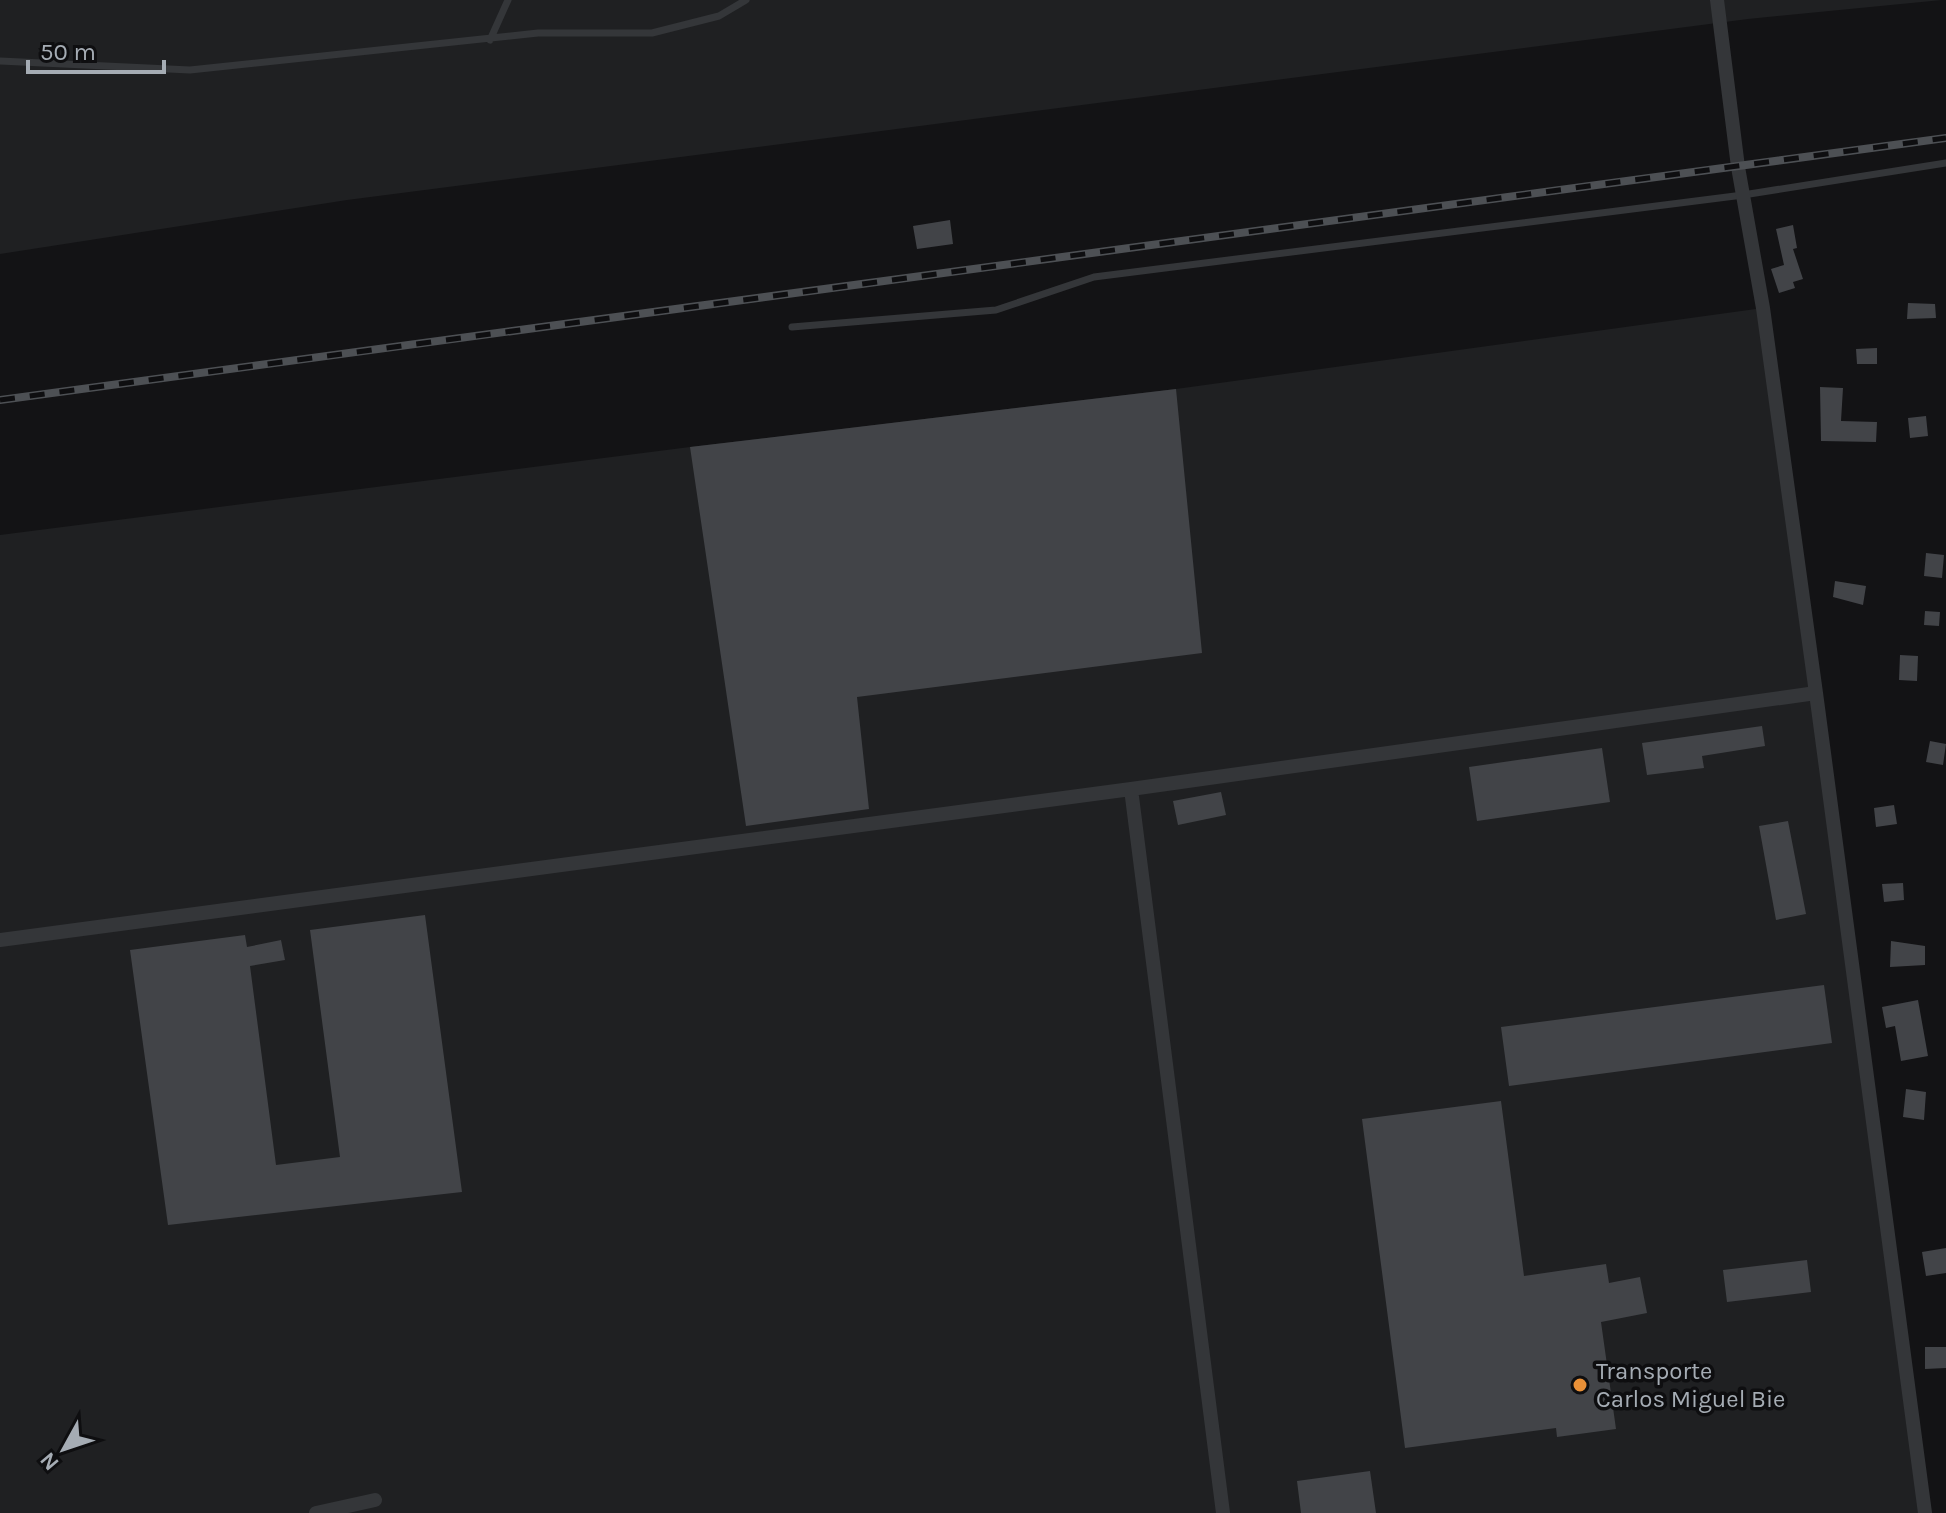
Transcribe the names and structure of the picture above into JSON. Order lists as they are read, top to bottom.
{
  "places": ["Transporte Carlos Miguel Bie"],
  "scale_bar": "50 m",
  "north": "bottom left"
}
